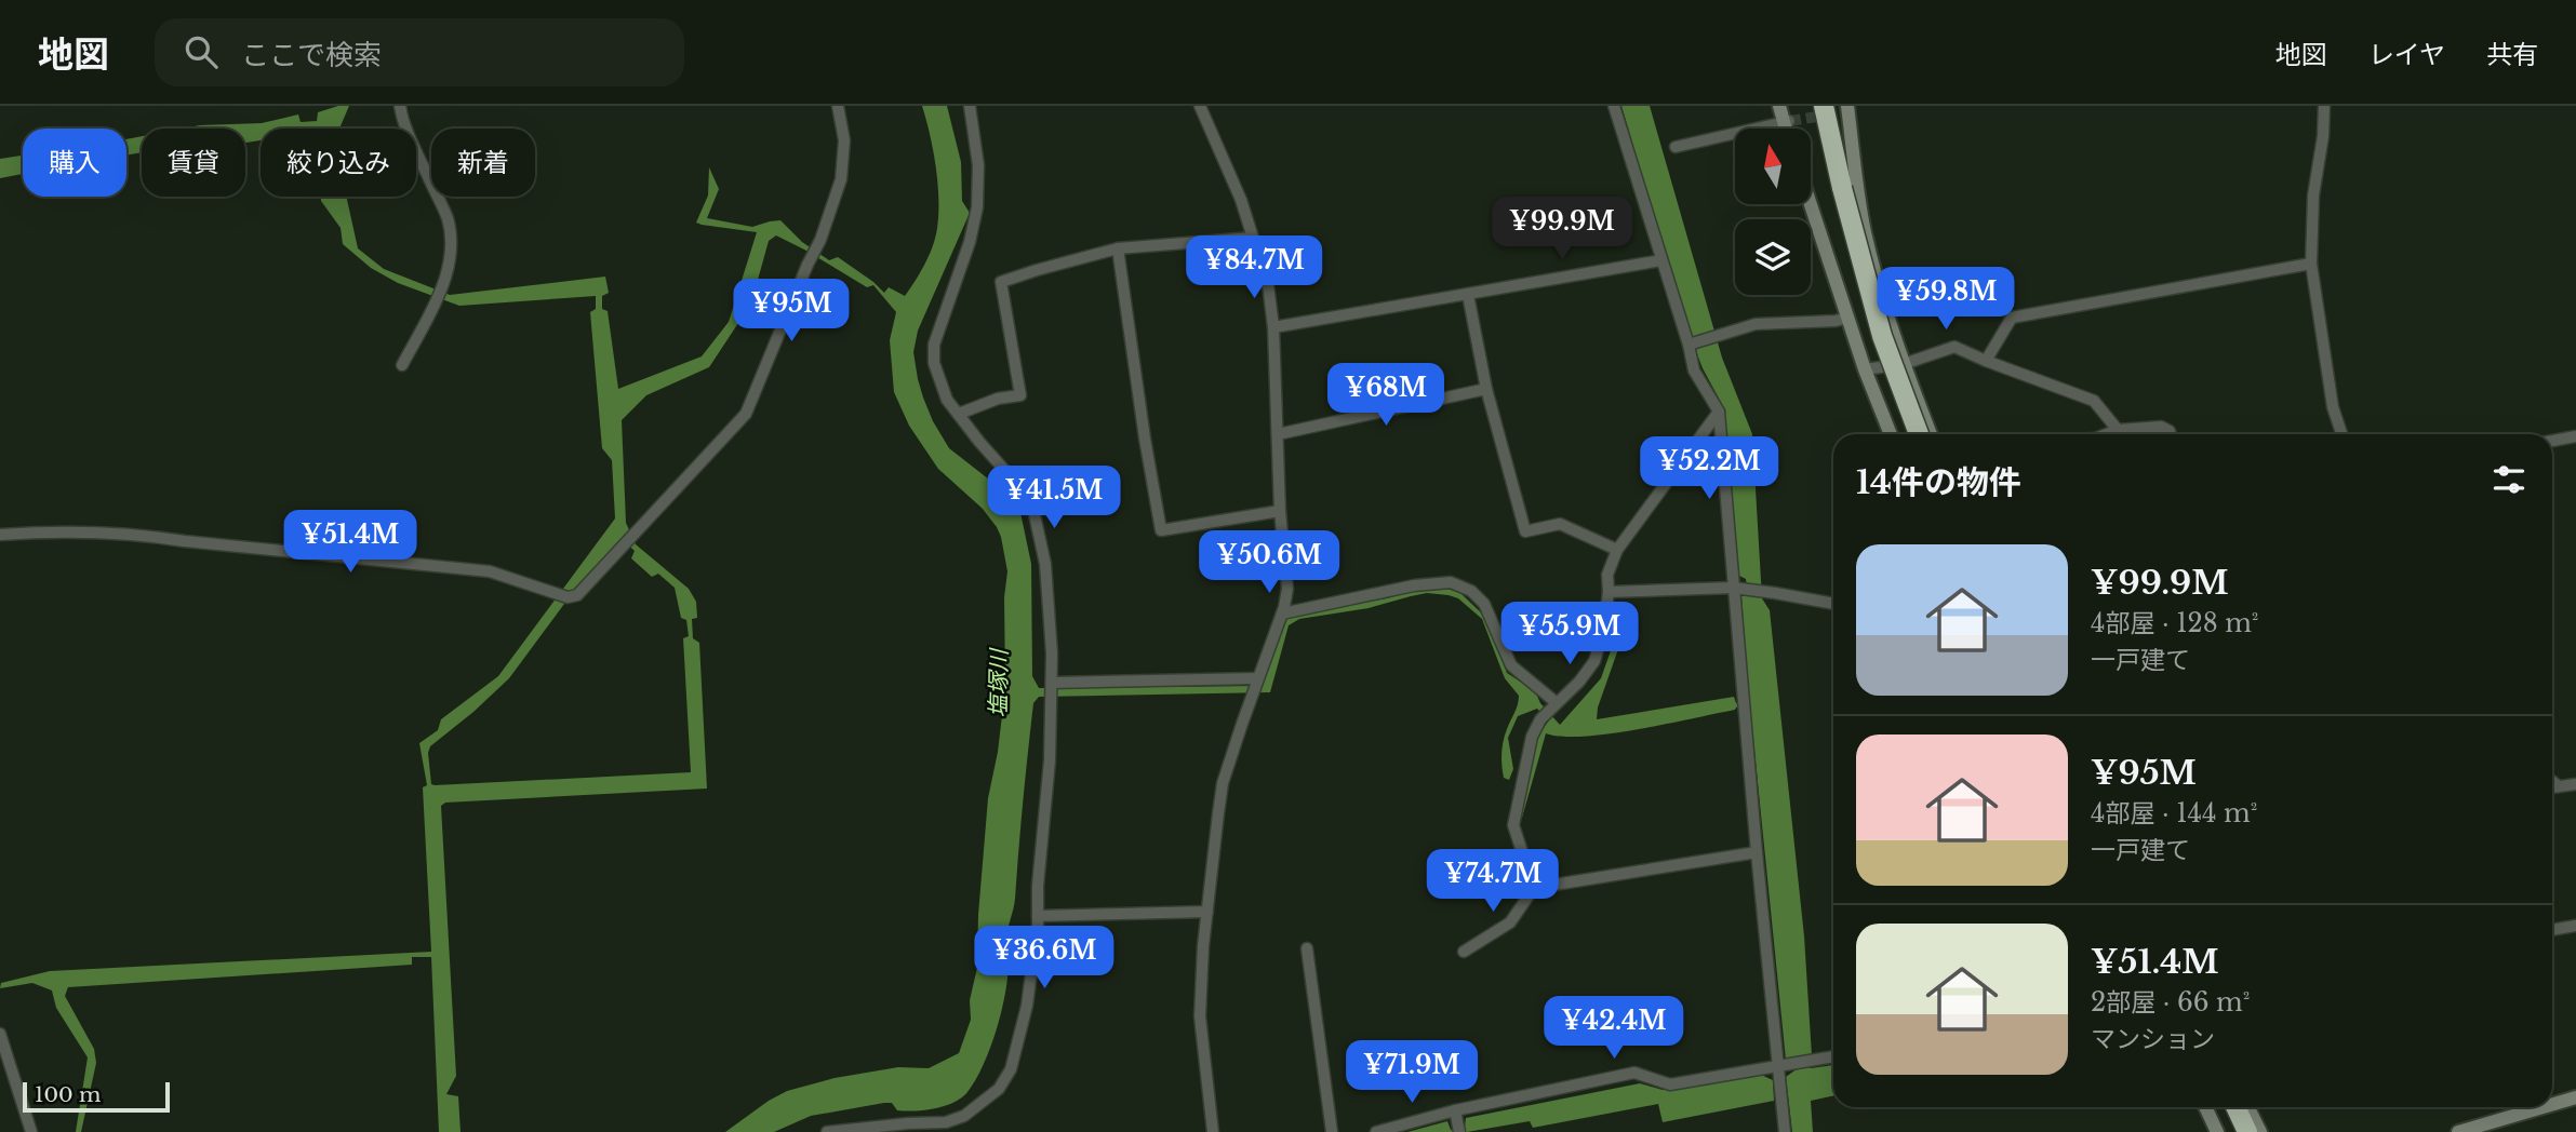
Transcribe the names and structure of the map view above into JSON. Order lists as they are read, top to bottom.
{
  "water": ["塩塚川"],
  "scale_bar": "100 m",
  "north": "top",
  "page": {
    "header": "地図",
    "search": "ここで検索",
    "nav": ["地図", "レイヤ", "共有"],
    "chip": [
      "購入",
      "賃貸",
      "絞り込み",
      "新着"
    ],
    "price": [
      "¥99.9M",
      "¥84.7M",
      "¥59.8M",
      "¥95M",
      "¥68M",
      "¥52.2M",
      "¥41.5M",
      "¥51.4M",
      "¥50.6M",
      "¥55.9M",
      "¥74.7M",
      "¥36.6M",
      "¥42.4M",
      "¥71.9M"
    ],
    "heading": "14件の物件",
    "list": [
      {
        "name": "¥99.9M",
        "note": "4部屋 · 128 m² · 一戸建て"
      },
      {
        "name": "¥95M",
        "note": "4部屋 · 144 m² · 一戸建て"
      },
      {
        "name": "¥51.4M",
        "note": "2部屋 · 66 m² · マンション"
      }
    ],
    "scale": "100 m"
  }
}
